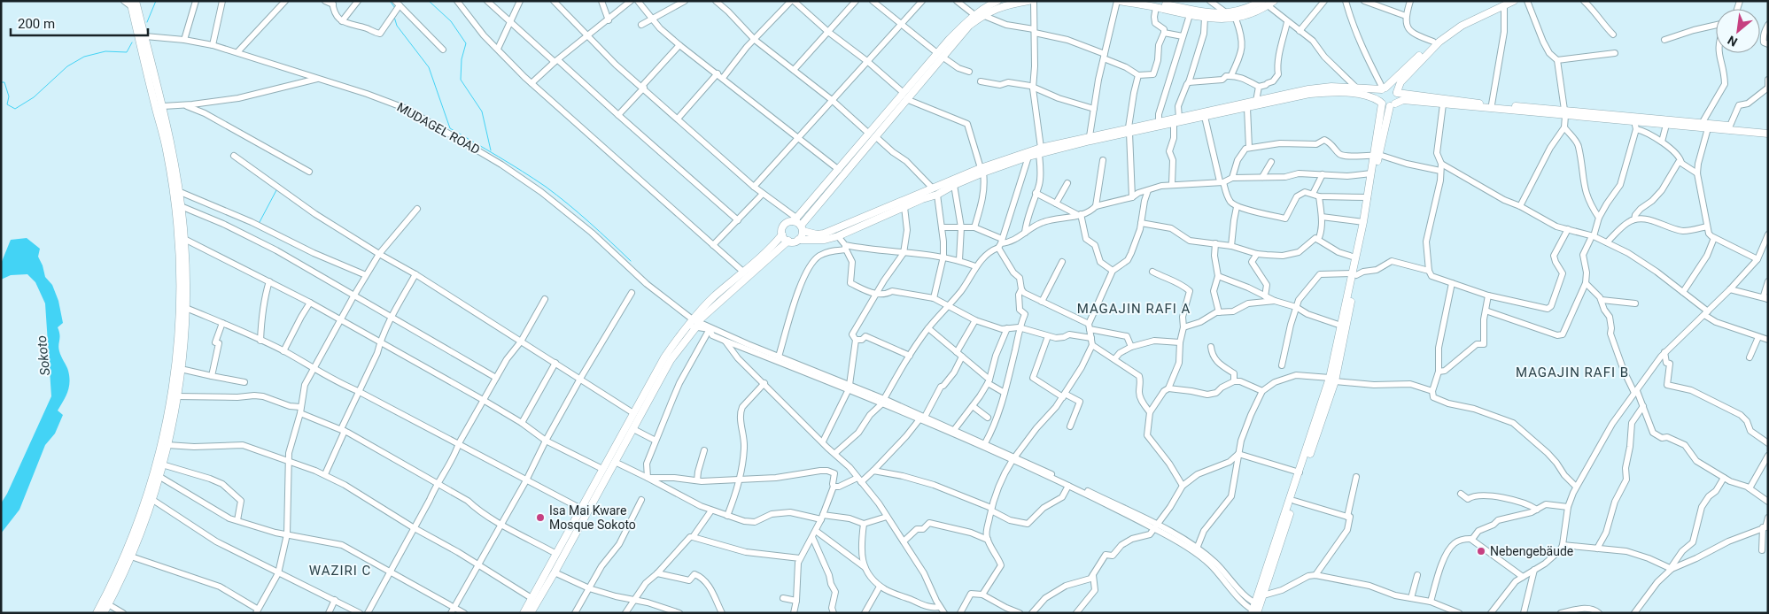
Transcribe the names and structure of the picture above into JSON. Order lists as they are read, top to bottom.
{
  "streets": {
    "street": ["MUDAGEL ROAD"]
  },
  "districts": ["MAGAJIN RAFI A", "MAGAJIN RAFI B", "WAZIRI C"],
  "water": ["Sokoto"],
  "places": ["Isa Mai Kware Mosque Sokoto", "Nebengebäude"],
  "scale_bar": "200 m",
  "north": "bottom left"
}
